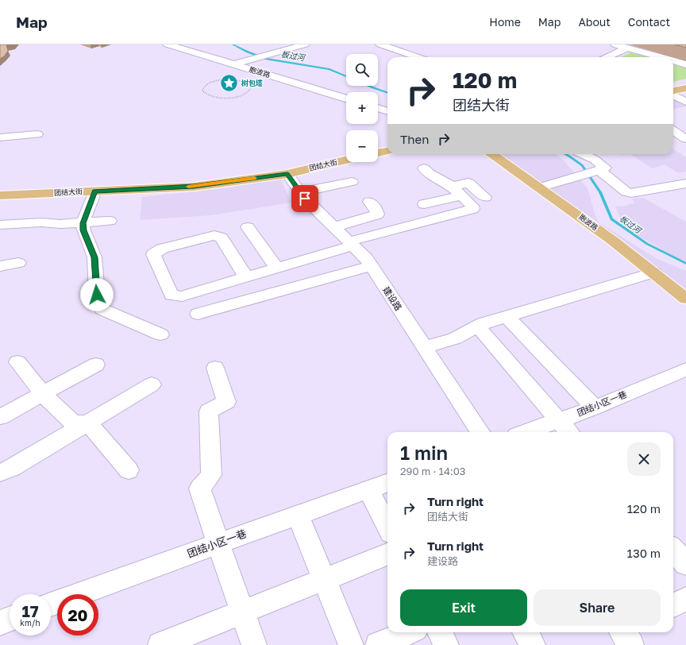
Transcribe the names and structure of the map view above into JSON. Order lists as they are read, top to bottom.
{
  "streets": {
    "main road": ["胞波路", "团结大街"],
    "street": ["建设路", "团结小区一巷"]
  },
  "crossings": [
    ["团结大街", "建设路"]
  ],
  "water": ["板过河"],
  "places": {
    "place": ["树包塔"]
  },
  "page": {
    "header": "Map",
    "nav": [
      "Home",
      "Map",
      "About",
      "Contact"
    ],
    "map_buttons": ["+", "−"],
    "turn": ["120 m", "团结大街"],
    "then": "Then",
    "heading": ["1 min", "290 m · 14:03"],
    "list": [
      {
        "name": "Turn right",
        "note": "团结大街",
        "value": "120 m"
      },
      {
        "name": "Turn right",
        "note": "建设路",
        "value": "130 m"
      }
    ],
    "buttons": ["Exit", "Share"],
    "speed": "17 km/h",
    "limit": "20"
  }
}
